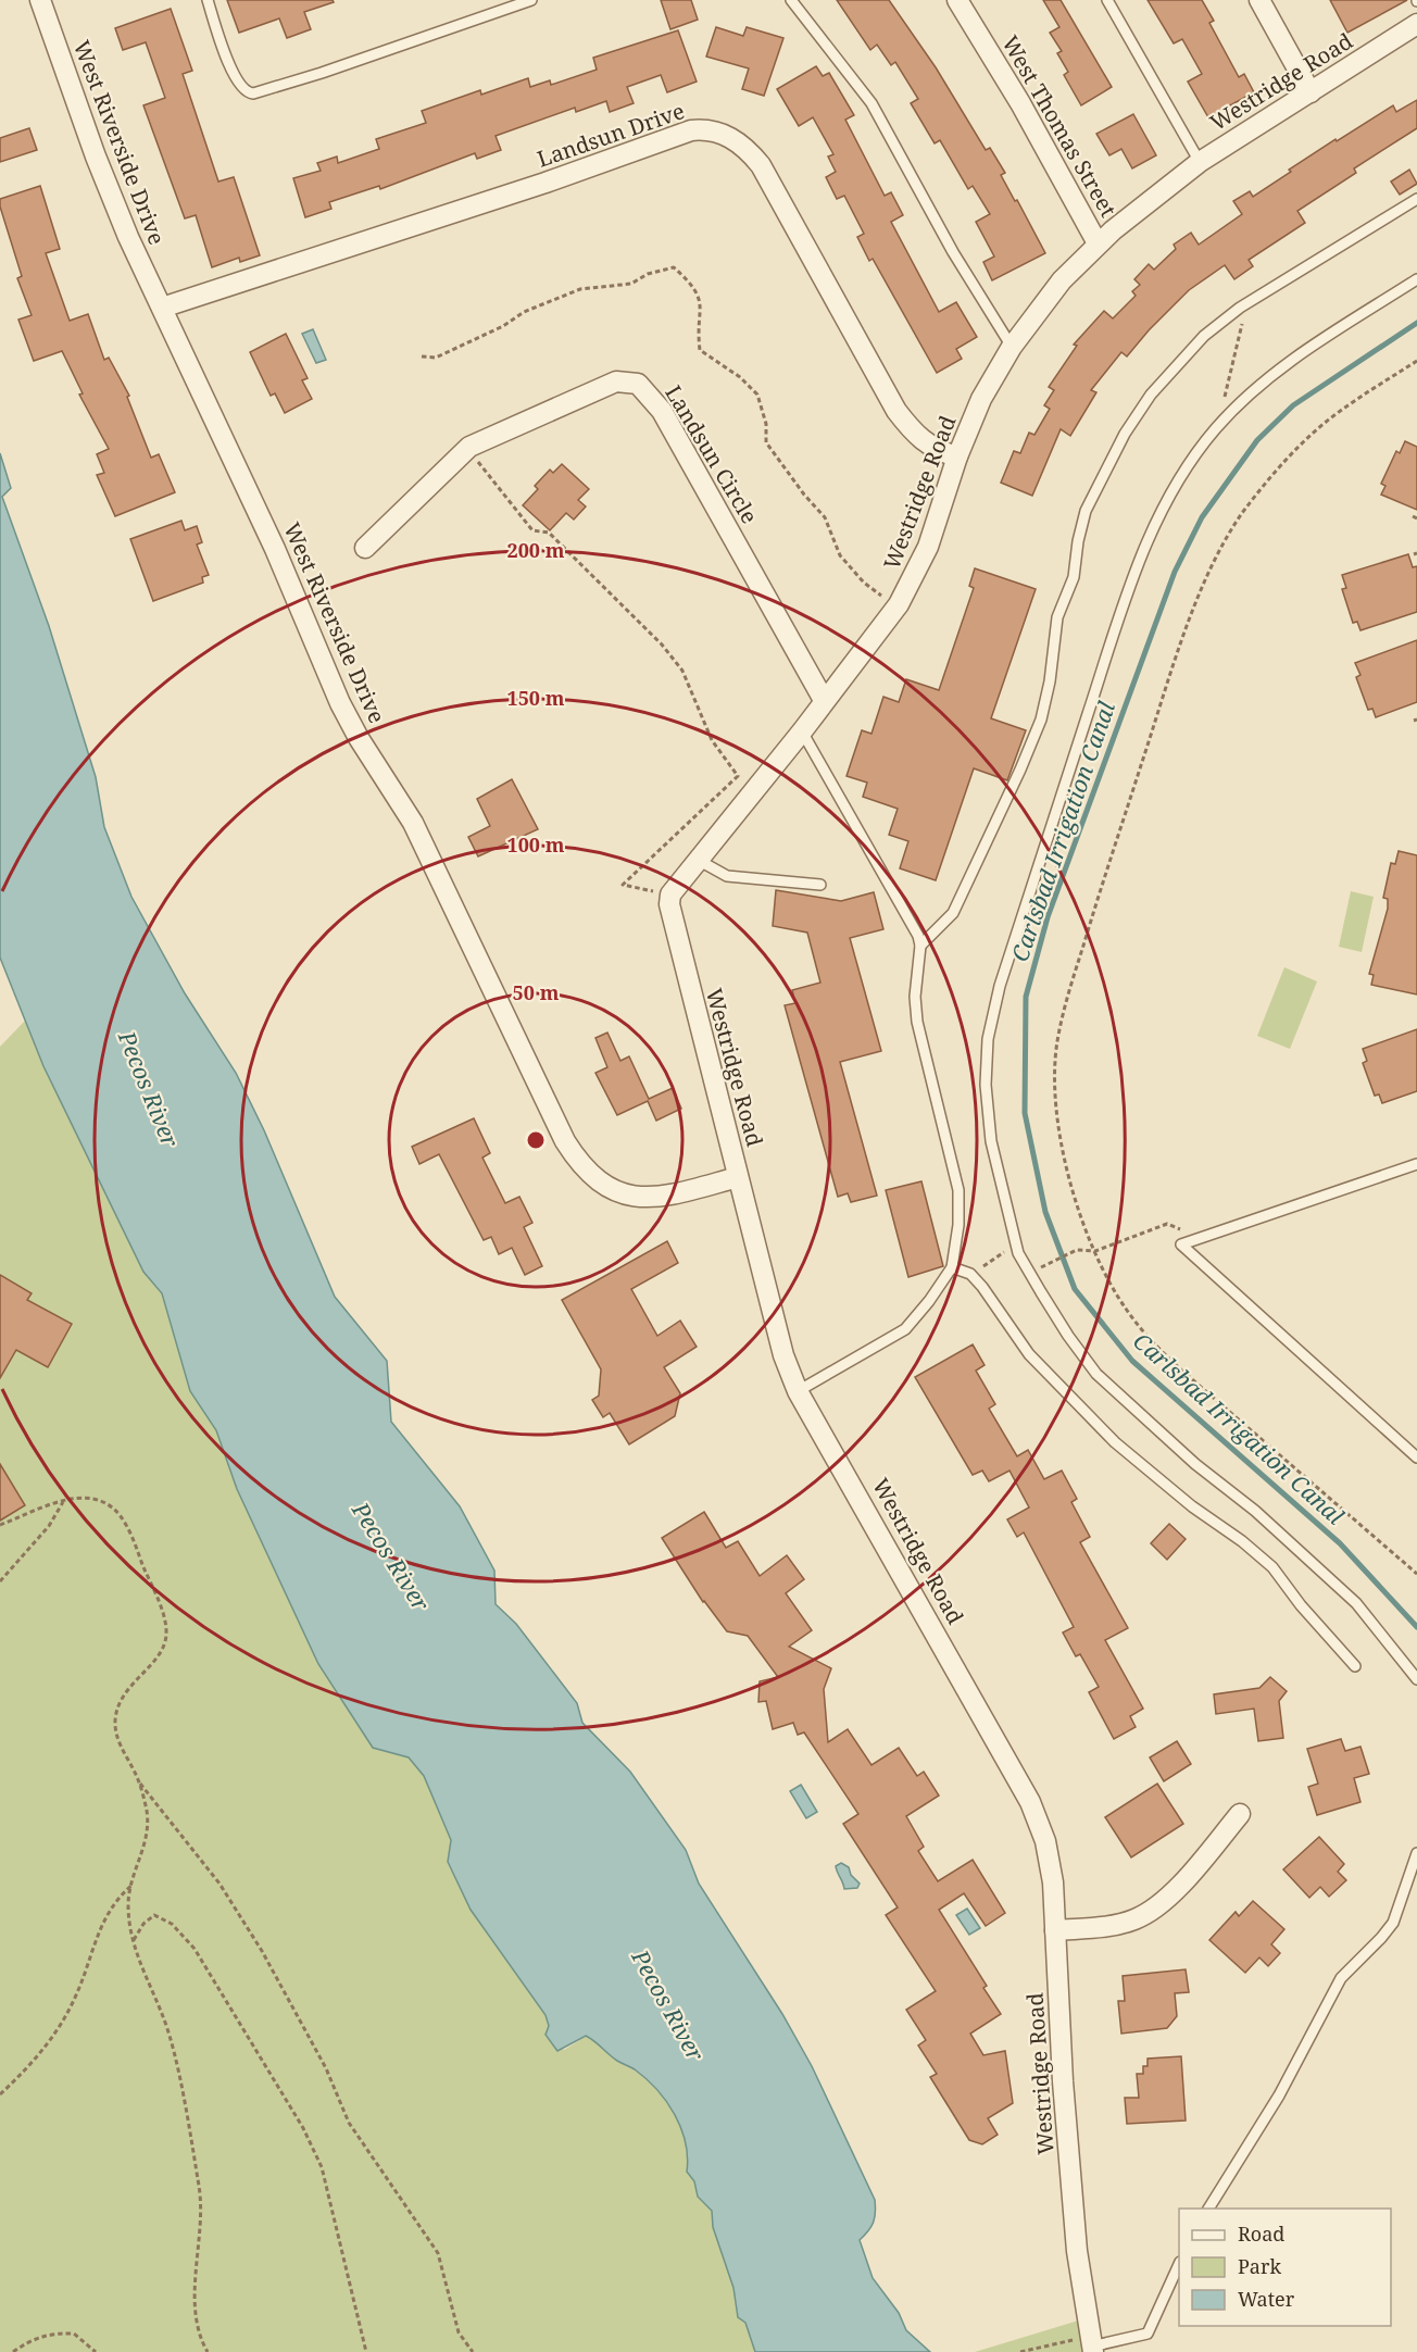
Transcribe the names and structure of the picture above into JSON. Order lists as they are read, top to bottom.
{
  "streets": {
    "street": [
      "Westridge Road",
      "West Thomas Street",
      "Landsun Drive",
      "West Riverside Drive",
      "Landsun Circle"
    ]
  },
  "crossings": [
    ["Westridge Road", "West Thomas Street"],
    ["Westridge Road", "Landsun Drive"],
    ["Westridge Road", "West Riverside Drive"],
    ["Westridge Road", "Landsun Circle"],
    ["Landsun Drive", "West Riverside Drive"]
  ],
  "water": ["Carlsbad Irrigation Canal", "Pecos River"],
  "legend": ["Road", "Park", "Water"],
  "rings": [
    "200 m",
    "150 m",
    "100 m",
    "50 m"
  ]
}
